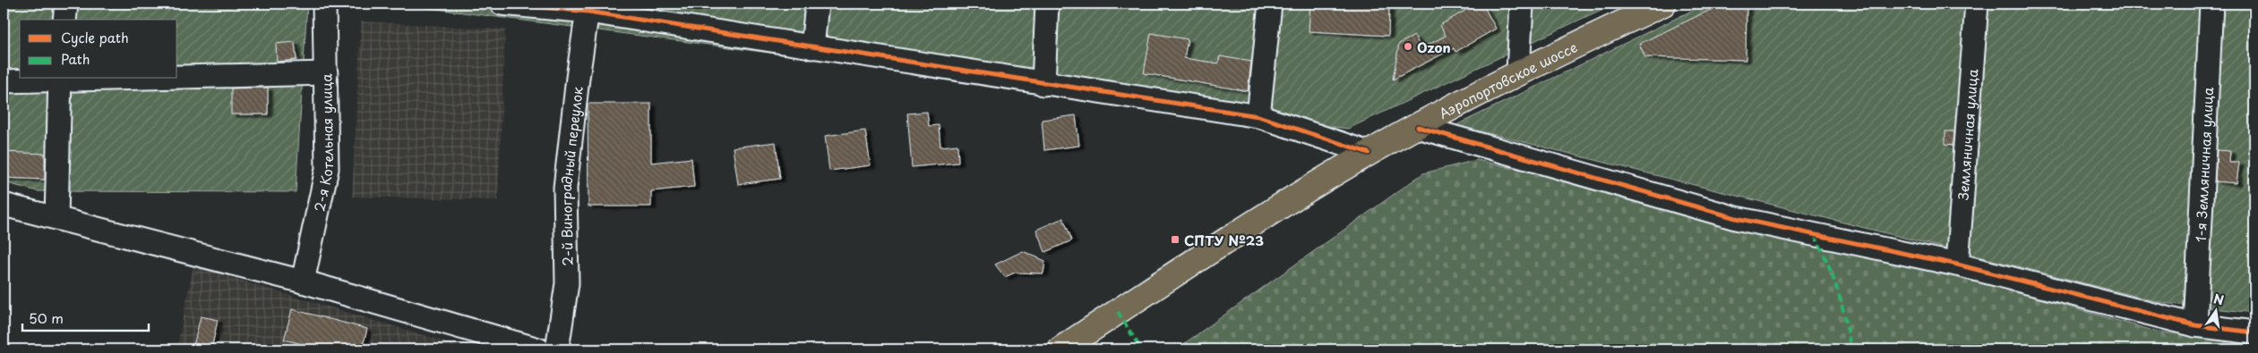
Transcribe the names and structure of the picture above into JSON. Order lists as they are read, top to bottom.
{
  "streets": {
    "main road": ["Аэропортовское шоссе"],
    "street": [
      "Земляничная улица",
      "2-я Котельная улица",
      "1-я Земляничная улица",
      "2-й Виноградный переулок"
    ]
  },
  "places": {
    "other": ["Ozon"],
    "transit": ["СПТУ №23"]
  },
  "legend": ["Cycle path", "Path"],
  "scale_bar": "50 m",
  "north": "top"
}
